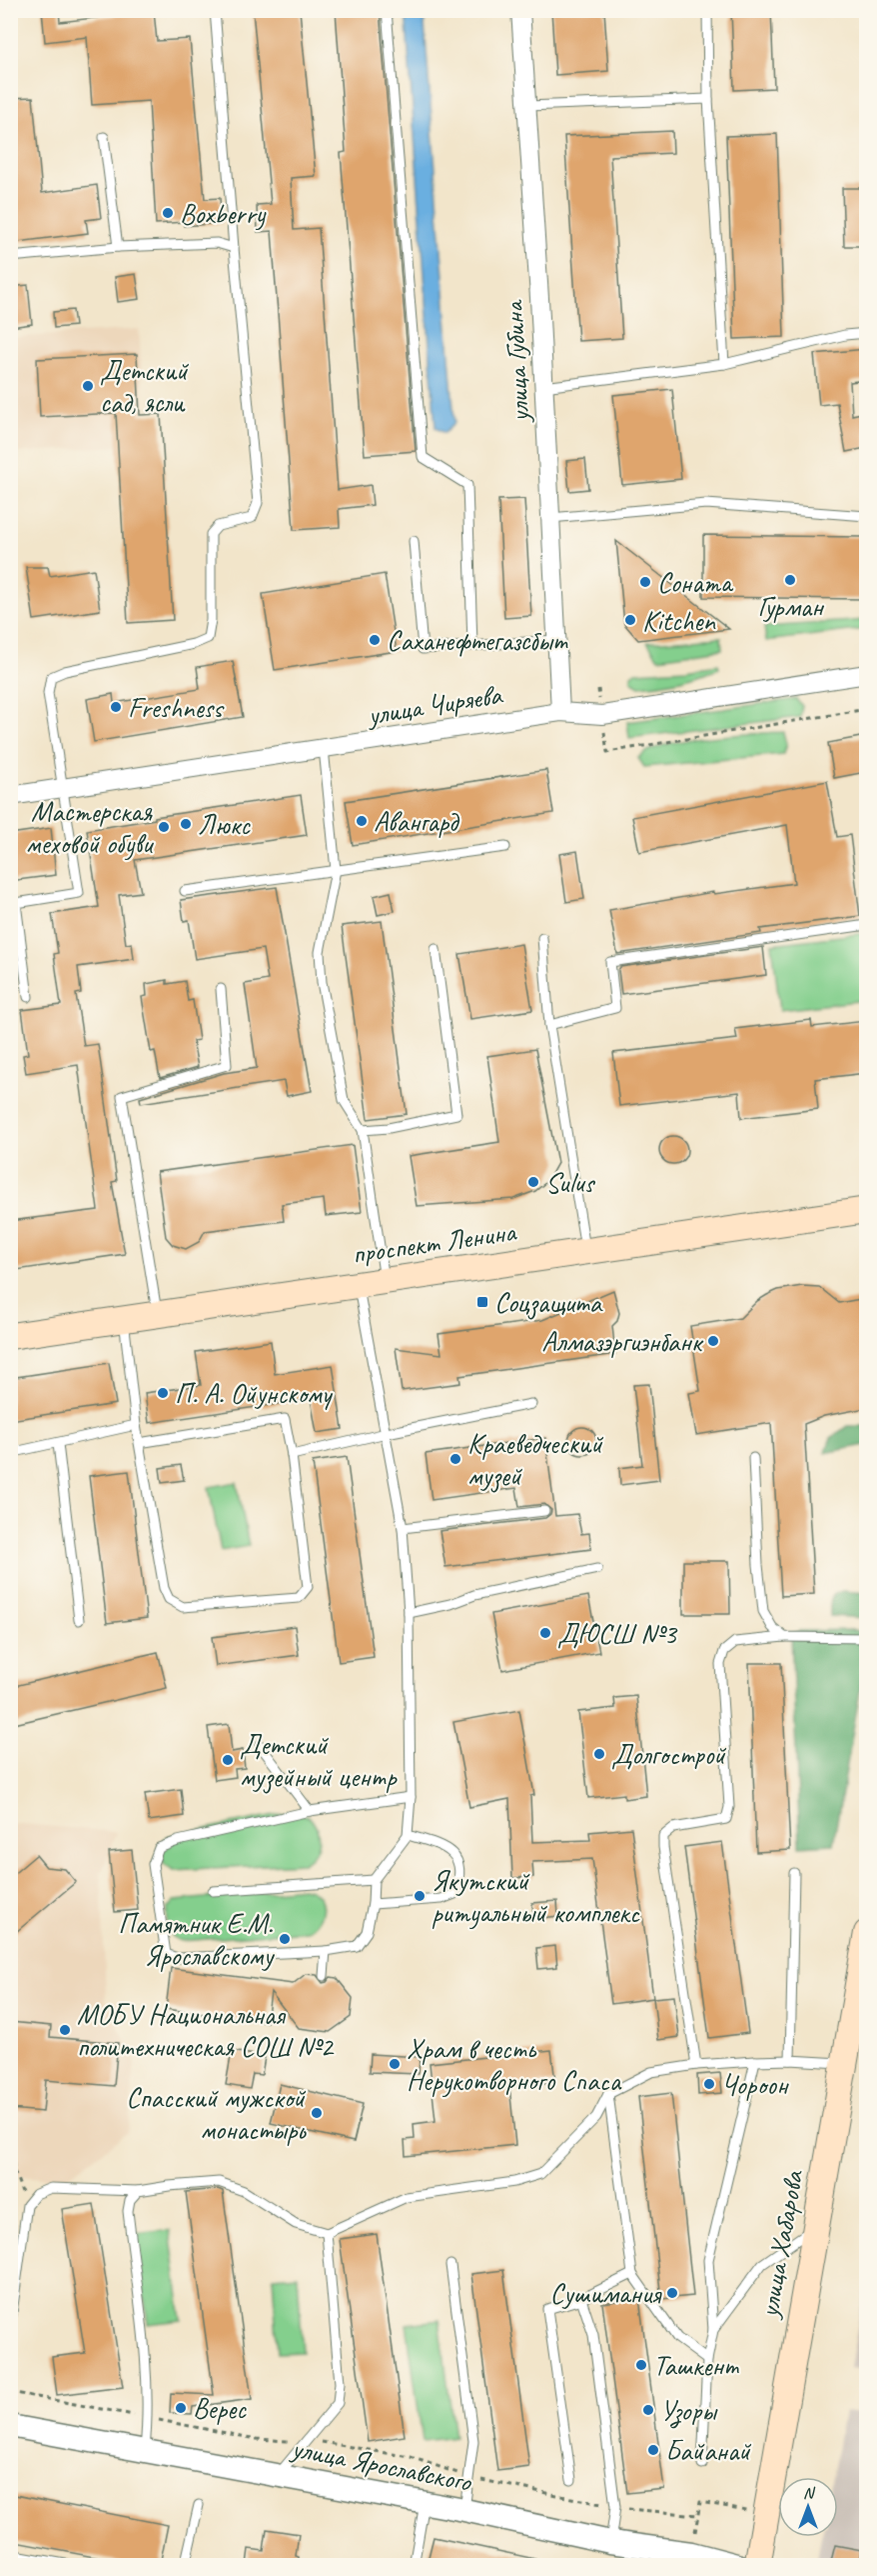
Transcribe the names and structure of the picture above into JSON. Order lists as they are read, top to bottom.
{
  "streets": {
    "main road": ["проспект Ленина", "улица Хабарова"],
    "street": ["улица Губина", "улица Чиряева", "улица Ярославского"]
  },
  "crossings": [
    ["улица Губина", "улица Чиряева"]
  ],
  "places": {
    "other": [
      "Boxberry",
      "Детский сад, ясли",
      "Гурман",
      "Соната",
      "Kitchen",
      "Саханефтегазсбыт",
      "Freshness",
      "Авангард",
      "Люкс",
      "Мастерская меховой обуви",
      "Sulus",
      "Алмазэргиэнбанк",
      "П. А. Ойунскому",
      "Краеведческий музей",
      "ДЮСШ №3",
      "Долгострой",
      "Детский музейный центр",
      "Якутский ритуальный комплекс",
      "Памятник Е.М. Ярославскому",
      "МОБУ Национальная политехническая СОШ №2",
      "Храм в честь Нерукотворного Спаса",
      "Чороон",
      "Спасский мужской монастырь",
      "Сушимания",
      "Ташкент",
      "Верес",
      "Узоры",
      "Байанай"
    ],
    "transit": ["Соцзащита"]
  },
  "north": "top"
}
